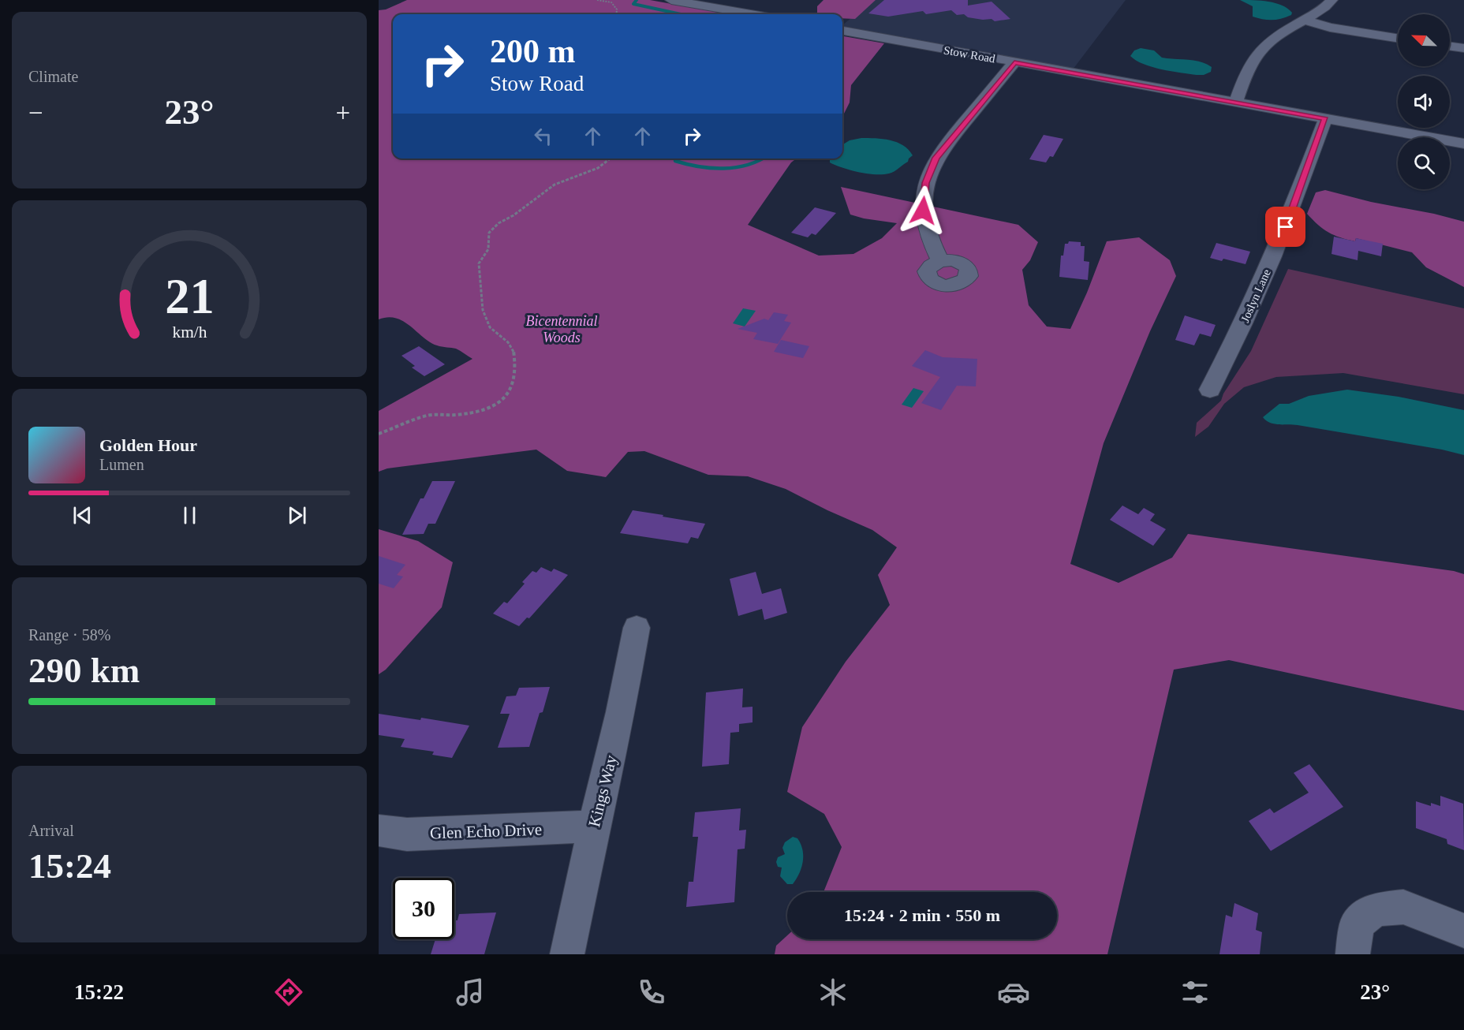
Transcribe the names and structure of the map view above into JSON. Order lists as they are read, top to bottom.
{
  "streets": {
    "street": [
      "Stow Road",
      "Joslyn Lane",
      "Kings Way",
      "Glen Echo Drive"
    ]
  },
  "crossings": [
    ["Stow Road", "Joslyn Lane"],
    ["Kings Way", "Glen Echo Drive"]
  ],
  "parks": ["Bicentennial Woods"],
  "north": "top left",
  "page": {
    "tile": [
      "Climate",
      ["Range · 58%", "290 km"],
      ["Arrival", "15:24"]
    ],
    "turn": ["200 m", "Stow Road"],
    "heat": ["−", "23°", "+"],
    "song": ["Golden Hour", "Lumen"],
    "limit": "30",
    "trip": "15:24 · 2 min · 550 m",
    "tabs": ["15:22", "23°"],
    "gauge": ["21", "km/h"]
  }
}
